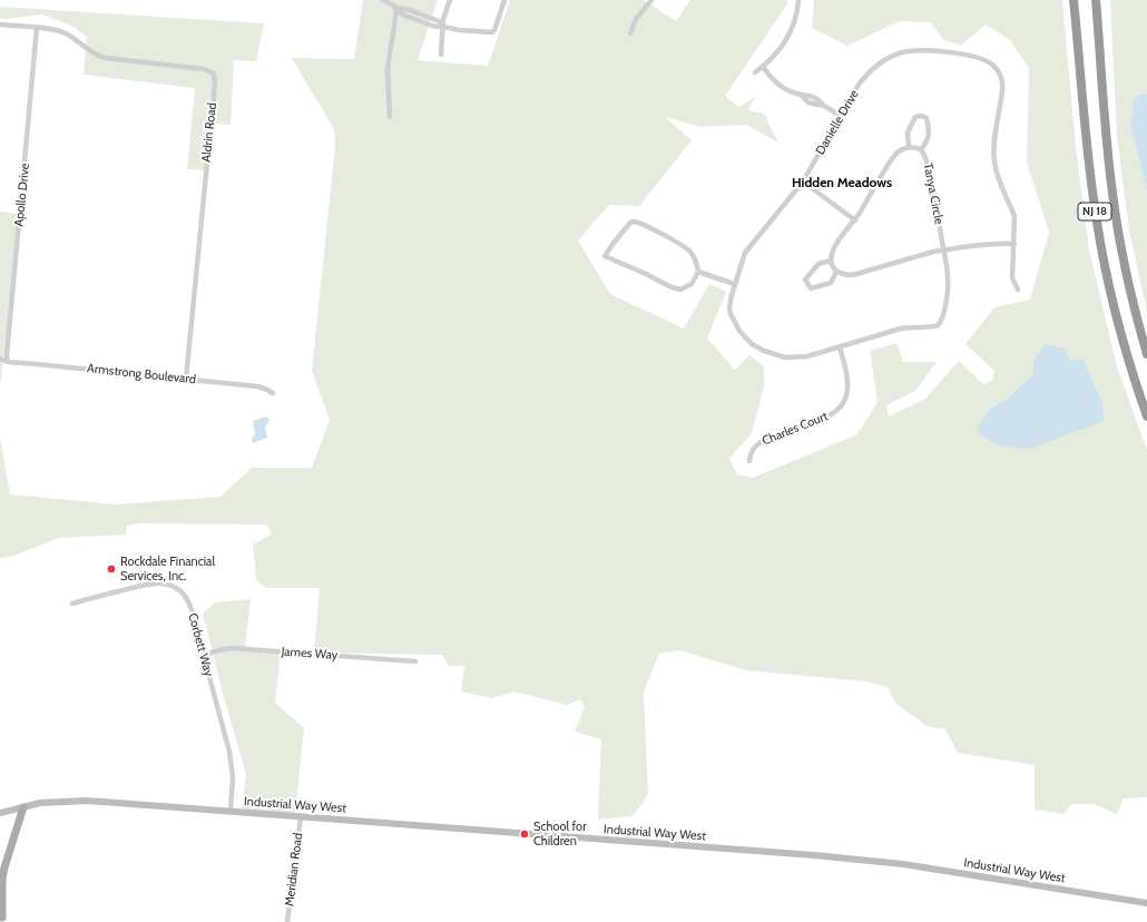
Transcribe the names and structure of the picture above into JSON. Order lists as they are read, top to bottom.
{
  "streets": {
    "highway": ["NJ 18"],
    "street": [
      "Danielle Drive",
      "Aldrin Road",
      "Tanya Circle",
      "Apollo Drive",
      "Armstrong Boulevard",
      "Charles Court",
      "Corbett Way",
      "James Way",
      "Industrial Way West",
      "Meridian Road"
    ]
  },
  "crossings": [
    ["Danielle Drive", "Tanya Circle"],
    ["Danielle Drive", "Charles Court"],
    ["Aldrin Road", "Apollo Drive"],
    ["Aldrin Road", "Armstrong Boulevard"],
    ["Apollo Drive", "Armstrong Boulevard"],
    ["Corbett Way", "James Way"],
    ["Corbett Way", "Industrial Way West"],
    ["Industrial Way West", "Meridian Road"]
  ],
  "districts": ["Hidden Meadows"],
  "places": ["Rockdale Financial Services, Inc.", "School for Children"]
}
